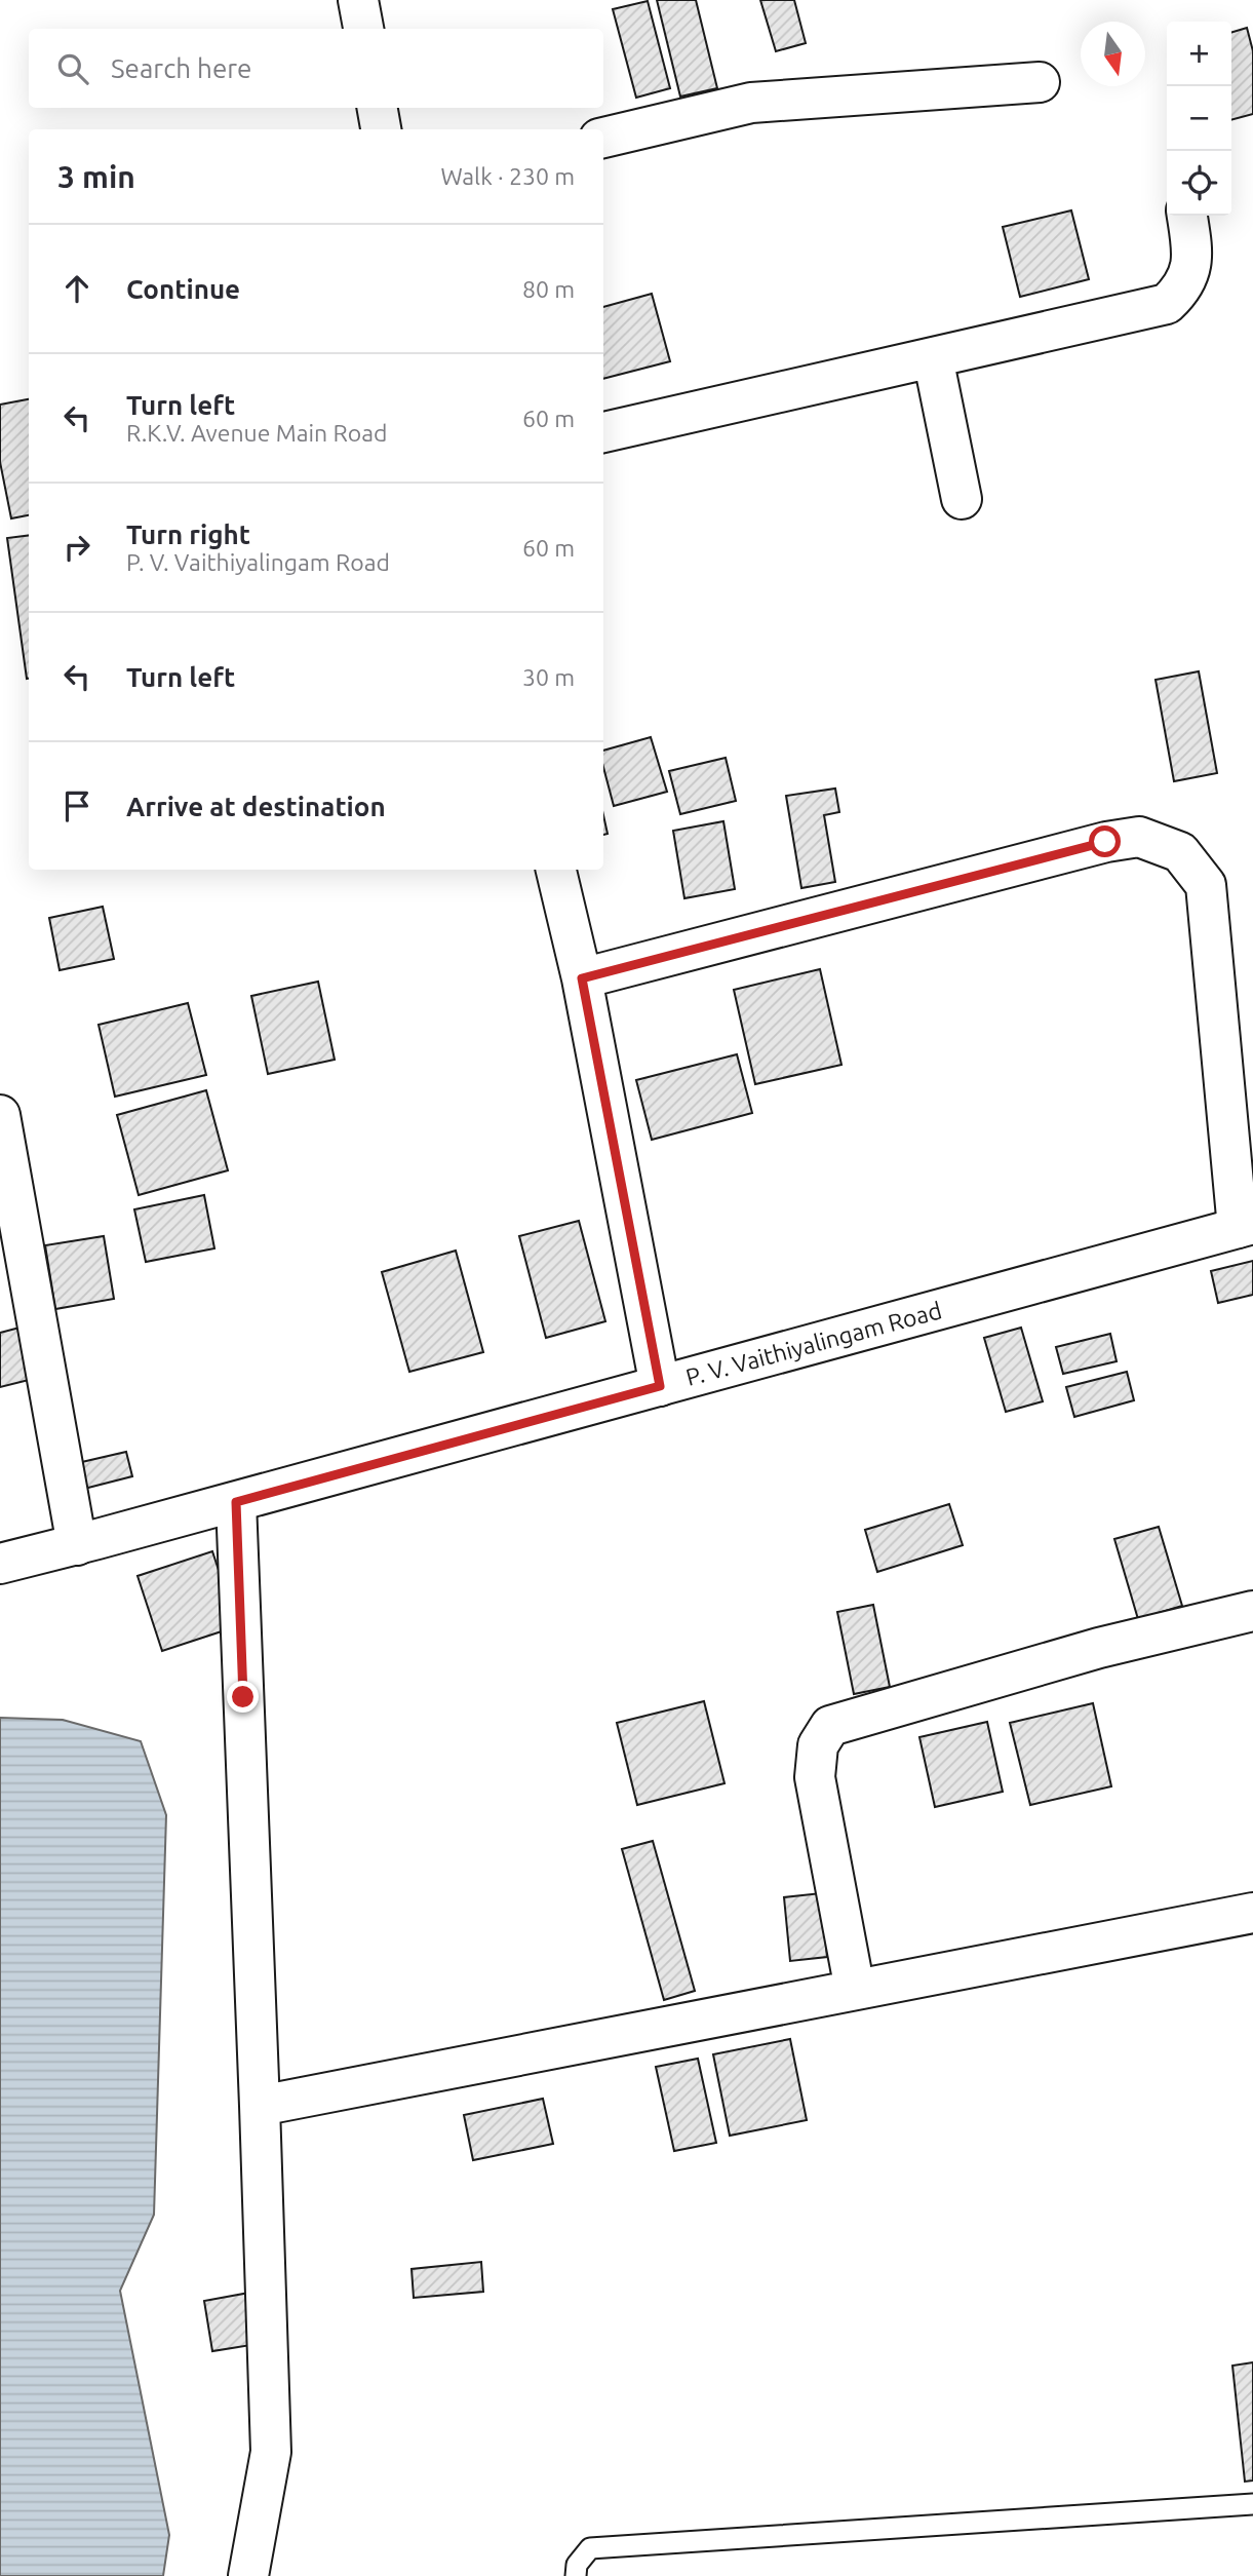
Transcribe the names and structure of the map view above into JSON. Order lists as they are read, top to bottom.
{
  "streets": {
    "street": ["P. V. Vaithiyalingam Road"]
  },
  "north": "bottom",
  "page": {
    "map_buttons": ["+", "−"],
    "search": "Search here",
    "heading": ["3 min", "Walk · 230 m"],
    "list": [
      ["Continue", "80 m"],
      ["Turn left", "R.K.V. Avenue Main Road", "60 m"],
      ["Turn right", "P. V. Vaithiyalingam Road", "60 m"],
      ["Turn left", "30 m"],
      "Arrive at destination"
    ]
  }
}
